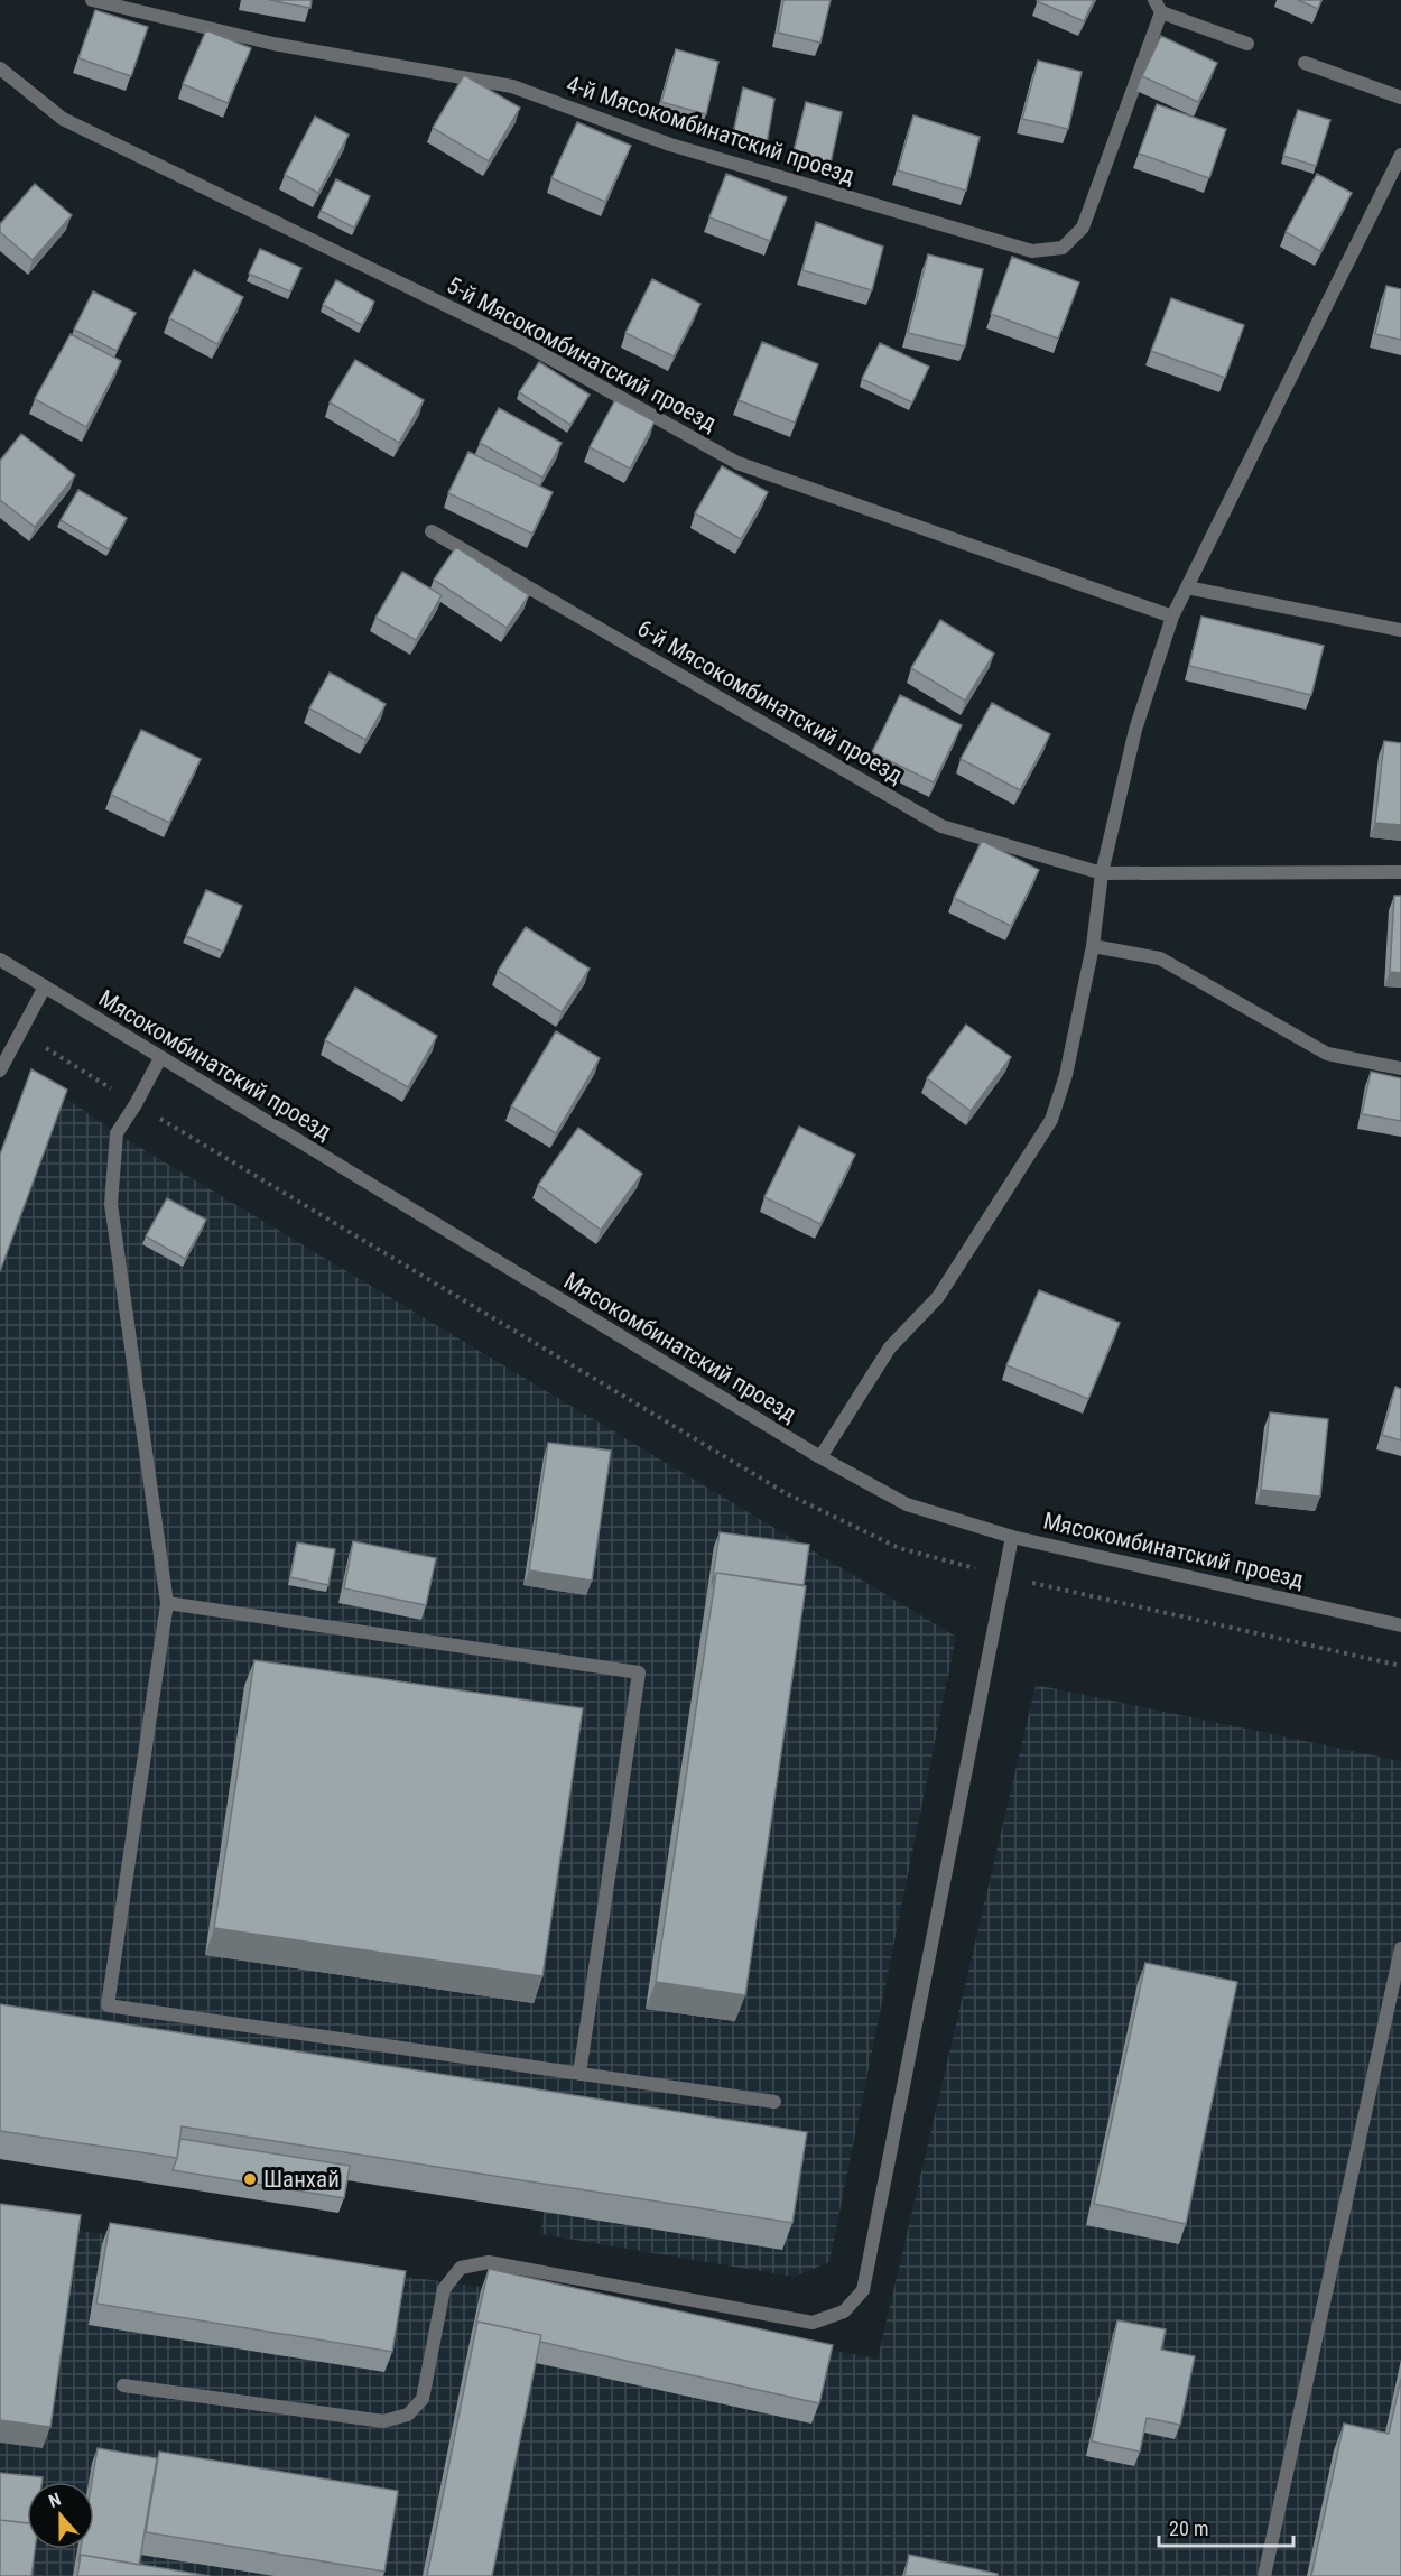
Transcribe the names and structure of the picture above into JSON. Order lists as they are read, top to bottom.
{
  "streets": {
    "street": [
      "4-й Мясокомбинатский проезд",
      "5-й Мясокомбинатский проезд",
      "6-й Мясокомбинатский проезд",
      "Мясокомбинатский проезд"
    ]
  },
  "places": ["Шанхай"],
  "scale_bar": "20 m",
  "north": "top"
}
